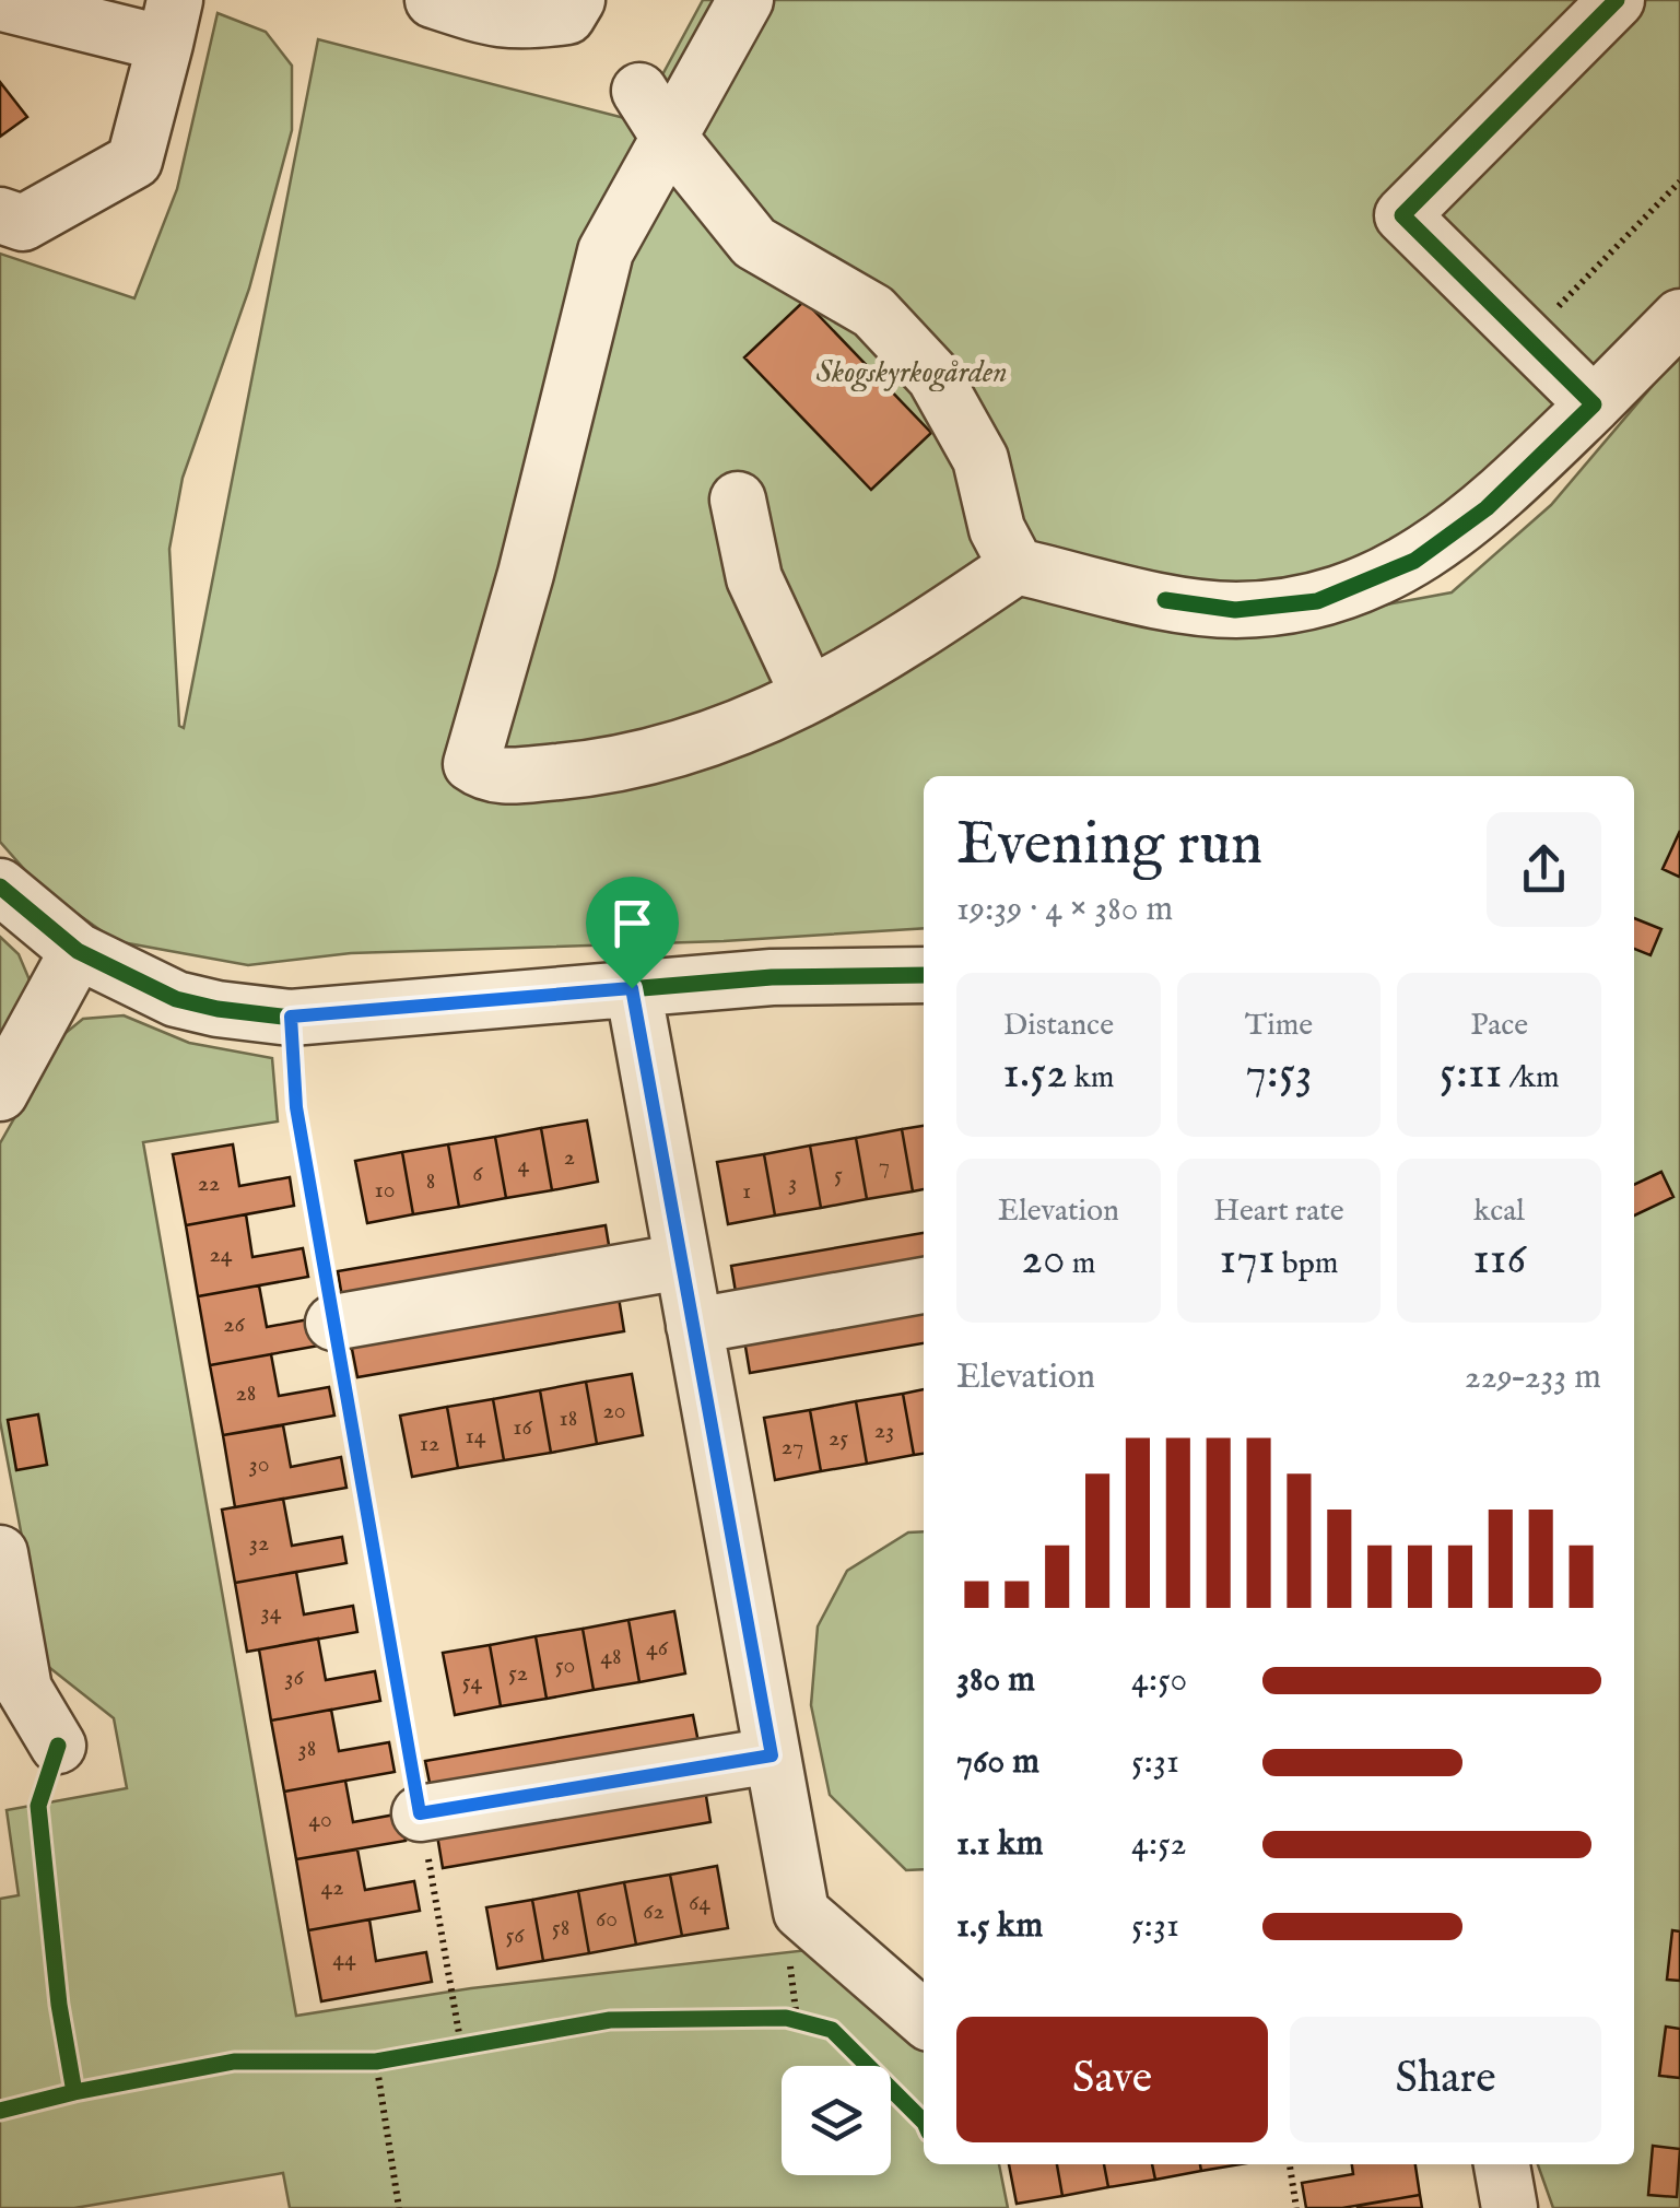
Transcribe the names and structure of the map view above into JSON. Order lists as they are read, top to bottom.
{
  "parks": ["Skogskyrkogården"],
  "house_numbers": [
    "2",
    "4",
    "7",
    "6",
    "5",
    "8",
    "3",
    "22",
    "10",
    "1",
    "24",
    "26",
    "28",
    "20",
    "18",
    "16",
    "23",
    "14",
    "25",
    "12",
    "27",
    "30",
    "32",
    "34",
    "46",
    "48",
    "50",
    "52",
    "36",
    "54",
    "38",
    "40",
    "42",
    "64",
    "62",
    "60",
    "58",
    "56",
    "44"
  ],
  "page": {
    "heading": ["Evening run", "19:39 · 4 × 380 m"],
    "stats": [
      ["Distance", "1.52 km"],
      ["Time", "7:53"],
      ["Pace", "5:11 /km"],
      ["Elevation", "20 m"],
      ["Heart rate", "171 bpm"],
      ["kcal", "116"]
    ],
    "chart": ["Elevation", "229–233 m"],
    "list": [
      {
        "name": "380 m",
        "note": "4:50"
      },
      {
        "name": "760 m",
        "note": "5:31"
      },
      {
        "name": "1.1 km",
        "note": "4:52"
      },
      {
        "name": "1.5 km",
        "note": "5:31"
      }
    ],
    "buttons": ["Save", "Share"]
  }
}
